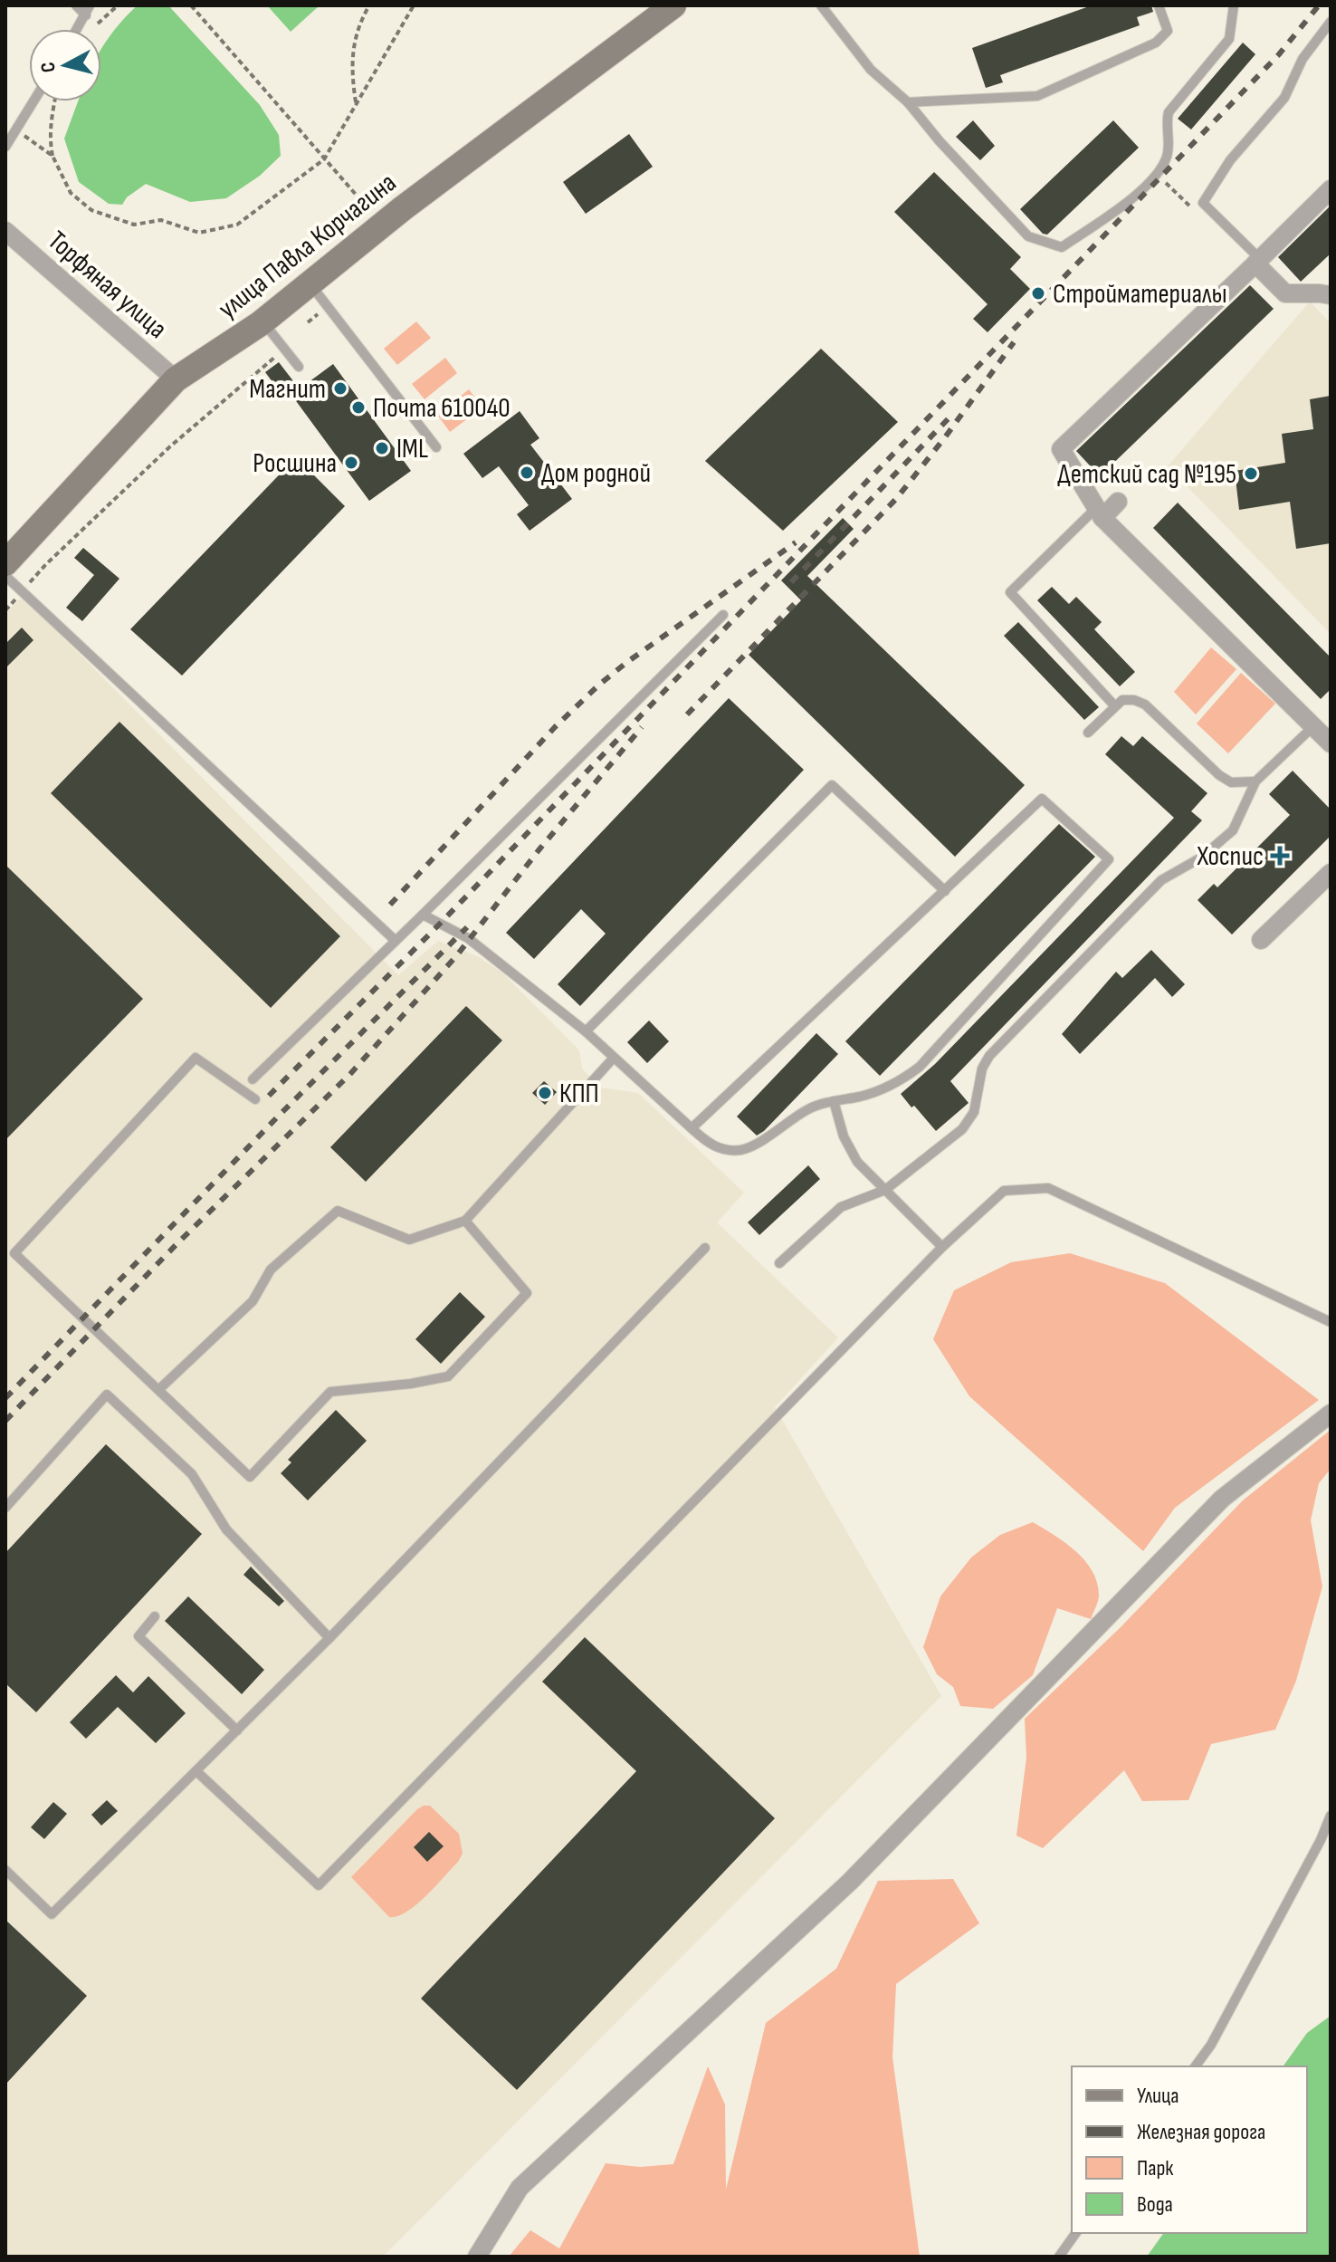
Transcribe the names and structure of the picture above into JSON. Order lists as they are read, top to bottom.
{
  "streets": {
    "main road": ["улица Павла Корчагина"],
    "street": ["Торфяная улица"]
  },
  "crossings": [
    ["улица Павла Корчагина", "Торфяная улица"]
  ],
  "places": {
    "other": [
      "Стройматериалы",
      "Магнит",
      "Почта 610040",
      "IML",
      "Росшина",
      "Дом родной",
      "Детский сад №195",
      "КПП"
    ],
    "health": ["Хоспис"]
  },
  "legend": [
    "Улица",
    "Железная дорога",
    "Парк",
    "Вода"
  ],
  "north": "left"
}
